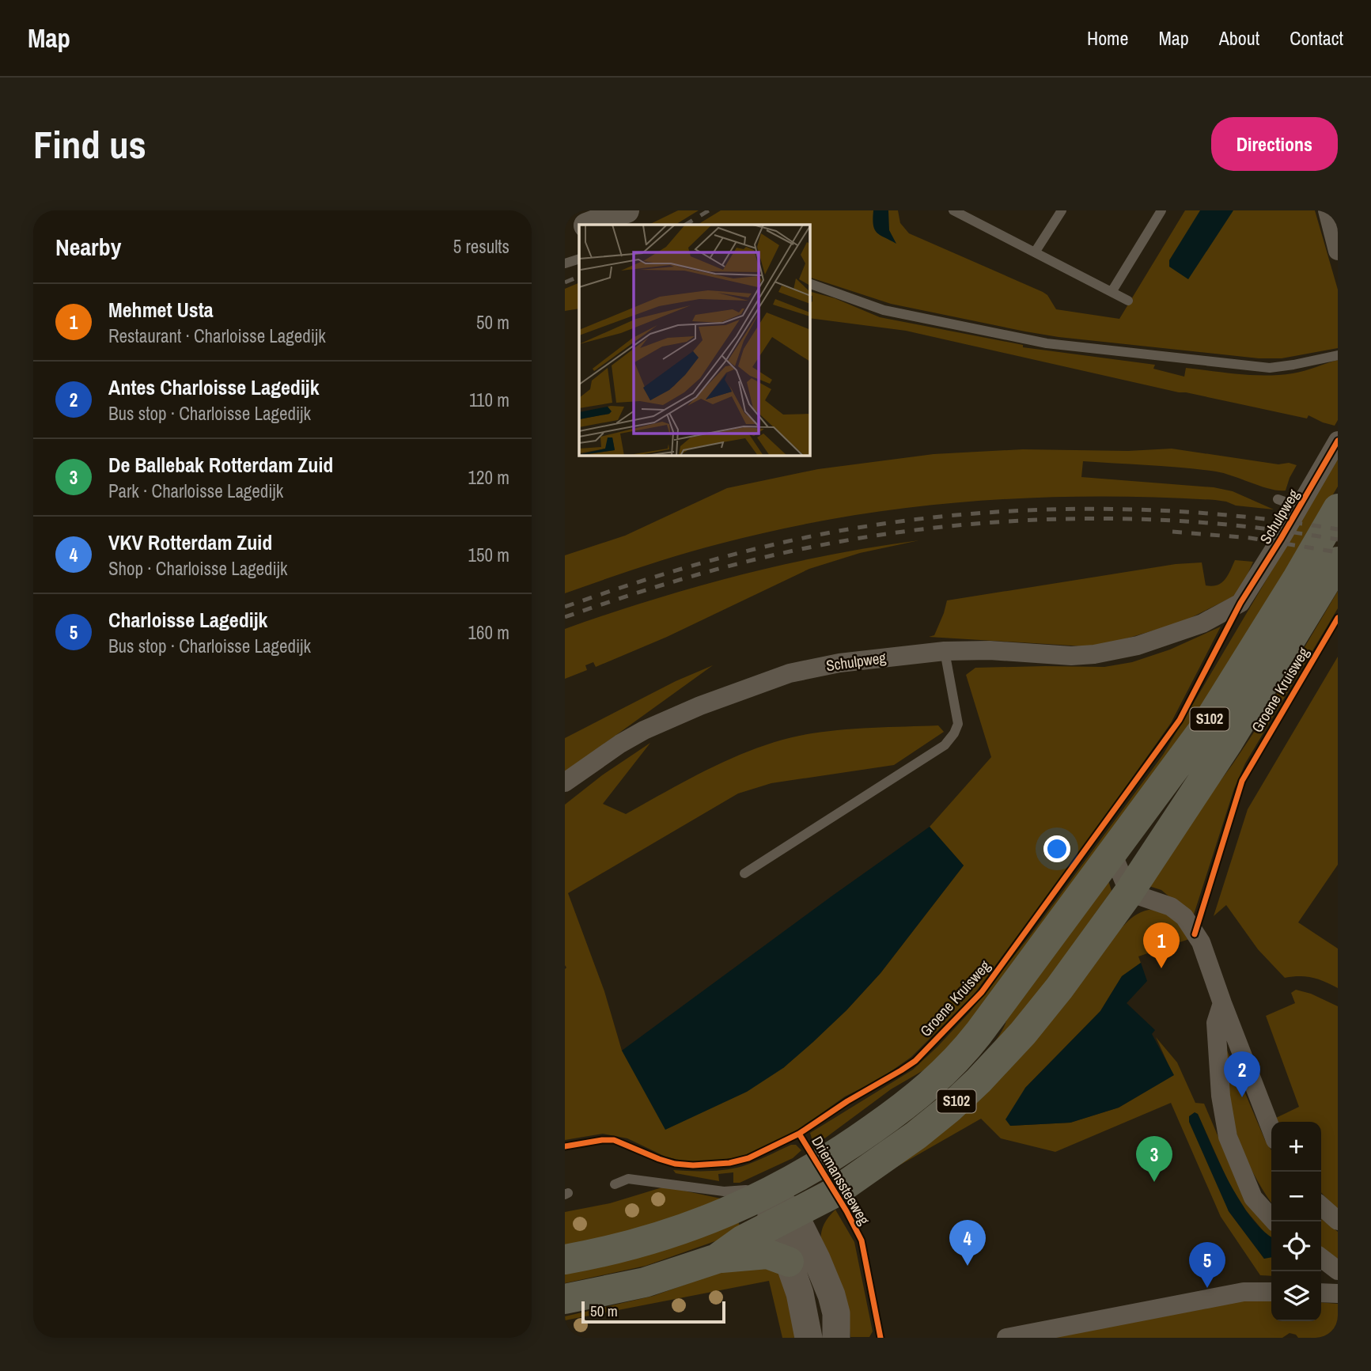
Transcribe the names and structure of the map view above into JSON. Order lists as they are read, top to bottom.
{
  "streets": {
    "main road": ["Groene Kruisweg", "S102"],
    "street": ["Schulpweg"],
    "cycle path": ["Driemanssteeweg"]
  },
  "scale_bar": "50 m",
  "page": {
    "header": "Map",
    "nav": [
      "Home",
      "Map",
      "About",
      "Contact"
    ],
    "buttons": "Directions",
    "title": "Find us",
    "heading": ["Nearby", "5 results"],
    "list": [
      {
        "mark": "1",
        "name": "Mehmet Usta",
        "note": "Restaurant · Charloisse Lagedijk",
        "value": "50 m"
      },
      {
        "mark": "2",
        "name": "Antes Charloisse Lagedijk",
        "note": "Bus stop · Charloisse Lagedijk",
        "value": "110 m"
      },
      {
        "mark": "3",
        "name": "De Ballebak Rotterdam Zuid",
        "note": "Park · Charloisse Lagedijk",
        "value": "120 m"
      },
      {
        "mark": "4",
        "name": "VKV Rotterdam Zuid",
        "note": "Shop · Charloisse Lagedijk",
        "value": "150 m"
      },
      {
        "mark": "5",
        "name": "Charloisse Lagedijk",
        "note": "Bus stop · Charloisse Lagedijk",
        "value": "160 m"
      }
    ],
    "pins": [
      "1",
      "2",
      "3",
      "4",
      "5"
    ],
    "map_buttons": ["+", "−"],
    "scale": "50 m"
  }
}
